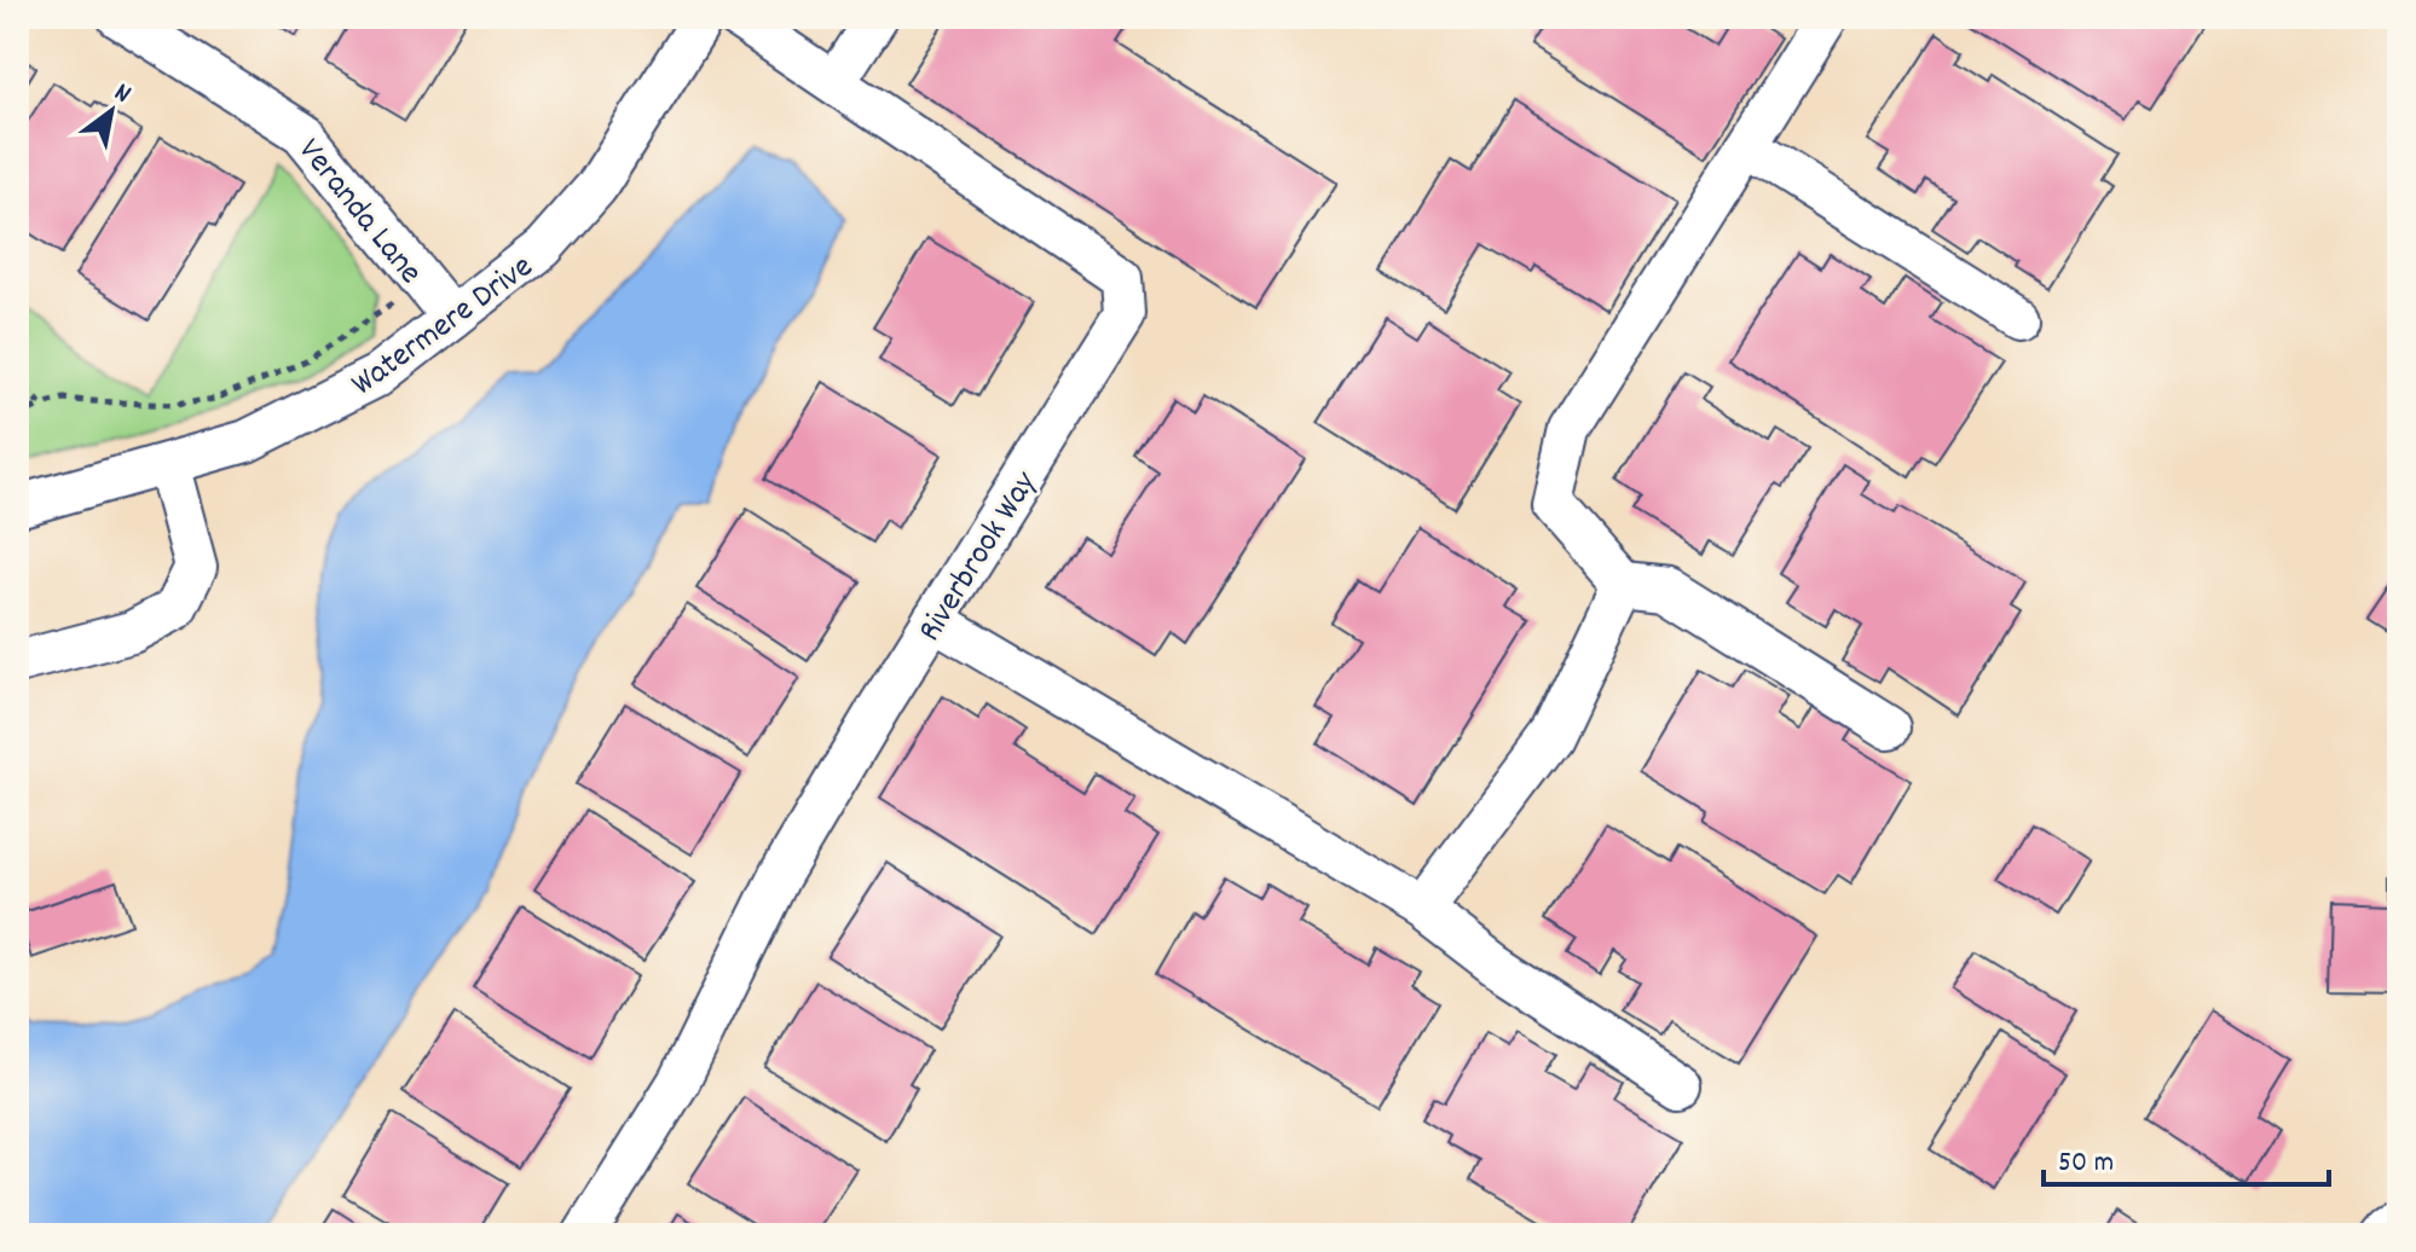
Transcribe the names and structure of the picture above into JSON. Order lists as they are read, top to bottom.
{
  "streets": {
    "street": ["Veranda Lane", "Watermere Drive", "Riverbrook Way"]
  },
  "crossings": [
    ["Veranda Lane", "Watermere Drive"]
  ],
  "scale_bar": "50 m",
  "north": "top right"
}
